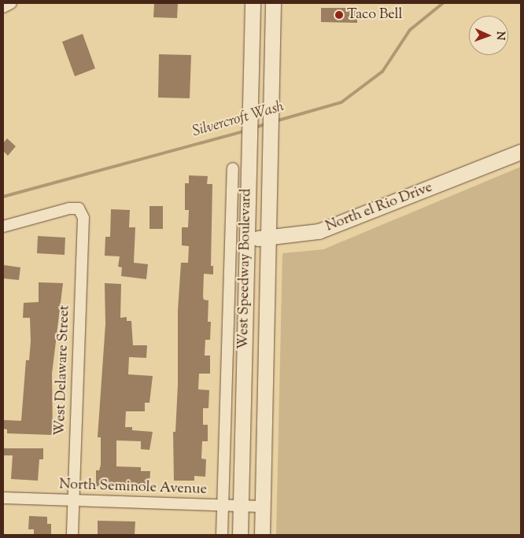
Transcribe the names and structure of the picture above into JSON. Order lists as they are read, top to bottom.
{
  "streets": {
    "main road": ["North el Rio Drive", "West Speedway Boulevard"],
    "street": ["West Delaware Street", "North Seminole Avenue"]
  },
  "crossings": [
    ["North el Rio Drive", "West Speedway Boulevard"],
    ["West Speedway Boulevard", "North Seminole Avenue"],
    ["West Delaware Street", "North Seminole Avenue"]
  ],
  "water": ["Silvercroft Wash"],
  "places": ["Taco Bell"],
  "north": "right"
}
